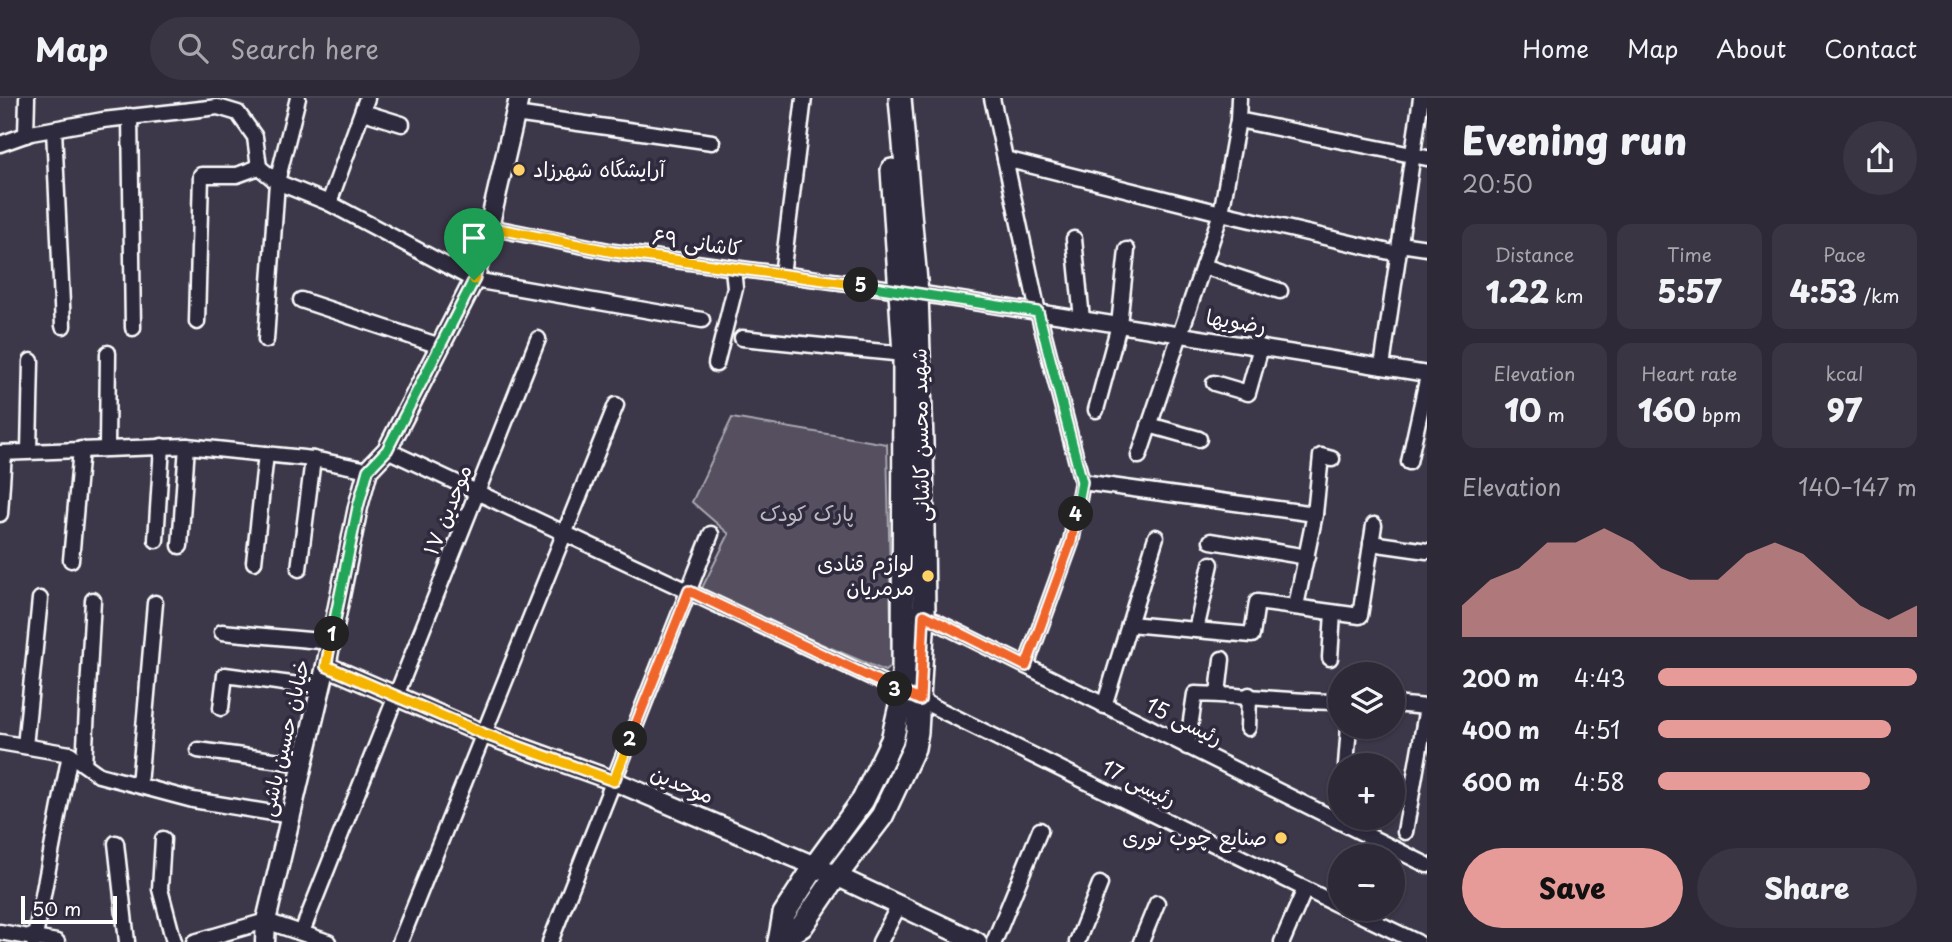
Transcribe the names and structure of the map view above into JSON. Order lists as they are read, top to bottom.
{
  "streets": {
    "main road": ["شهید محسن کاشانی"],
    "street": [
      "کاشانی ۶۹",
      "رضویها",
      "موحدین ۱۷",
      "رئیسی 15",
      "خیابان حسین باشی",
      "رئیسی 17",
      "موحدین"
    ]
  },
  "crossings": [
    ["کاشانی ۶۹", "رضویها"],
    ["کاشانی ۶۹", "شهید محسن کاشانی"],
    ["کاشانی ۶۹", "خیابان حسین باشی"],
    ["شهید محسن کاشانی", "رئیسی 15"],
    ["شهید محسن کاشانی", "رئیسی 17"],
    ["شهید محسن کاشانی", "موحدین"],
    ["موحدین ۱۷", "رئیسی 17"],
    ["موحدین ۱۷", "موحدین"],
    ["خیابان حسین باشی", "رئیسی 17"],
    ["خیابان حسین باشی", "موحدین"]
  ],
  "parks": ["پارک کودک"],
  "places": ["آرایشگاه شهرزاد", "لوازم قنادی مرمریان", "صنایع چوب نوری"],
  "scale_bar": "50 m",
  "page": {
    "header": "Map",
    "search": "Search here",
    "nav": [
      "Home",
      "Map",
      "About",
      "Contact"
    ],
    "heading": ["Evening run", "20:50"],
    "stats": [
      ["Distance", "1.22 km"],
      ["Time", "5:57"],
      ["Pace", "4:53 /km"],
      ["Elevation", "10 m"],
      ["Heart rate", "160 bpm"],
      ["kcal", "97"]
    ],
    "pins": [
      "5",
      "4",
      "1",
      "3",
      "2"
    ],
    "chart": ["Elevation", "140–147 m"],
    "list": [
      {
        "name": "200 m",
        "note": "4:43"
      },
      {
        "name": "400 m",
        "note": "4:51"
      },
      {
        "name": "600 m",
        "note": "4:58"
      }
    ],
    "map_buttons": ["+", "−"],
    "buttons": ["Save", "Share"],
    "scale": "50 m"
  }
}
